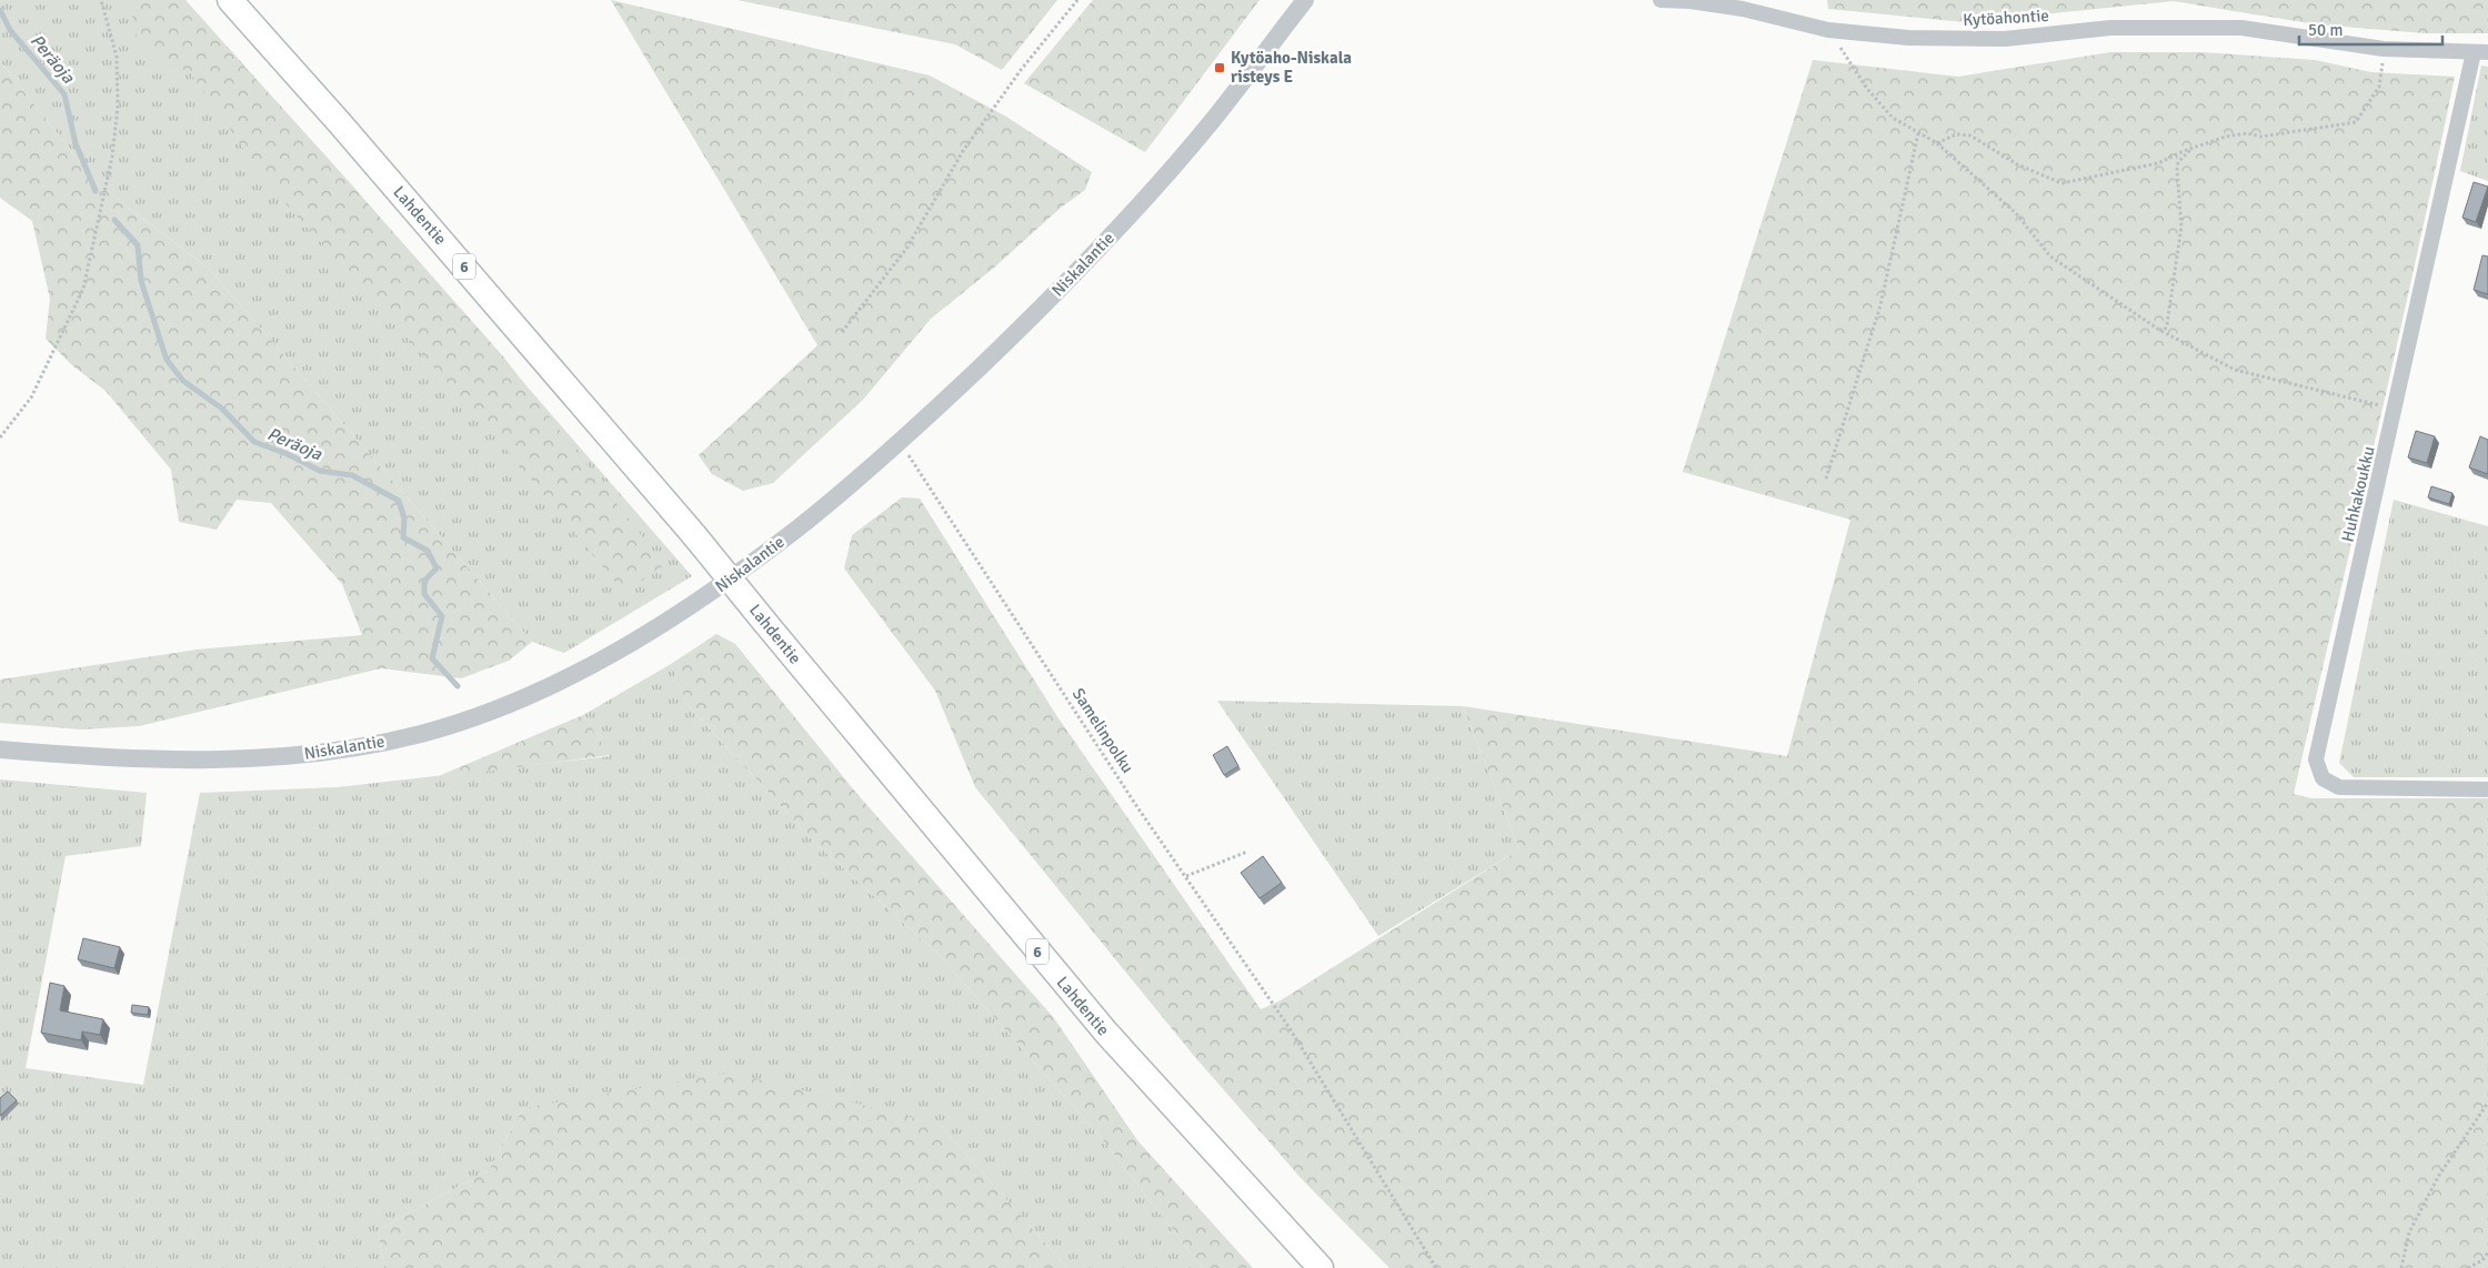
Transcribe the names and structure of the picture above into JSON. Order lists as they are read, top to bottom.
{
  "streets": {
    "highway": ["Lahdentie", "6"],
    "street": ["Kytöahontie", "Niskalantie", "Huhkakoukku"],
    "path": ["Samelinpolku"]
  },
  "crossings": [
    ["Kytöahontie", "Huhkakoukku"],
    ["Niskalantie", "Samelinpolku"]
  ],
  "water": ["Peräoja"],
  "places": {
    "transit": ["Kytöaho-Niskala risteys E"]
  },
  "scale_bar": "50 m"
}
